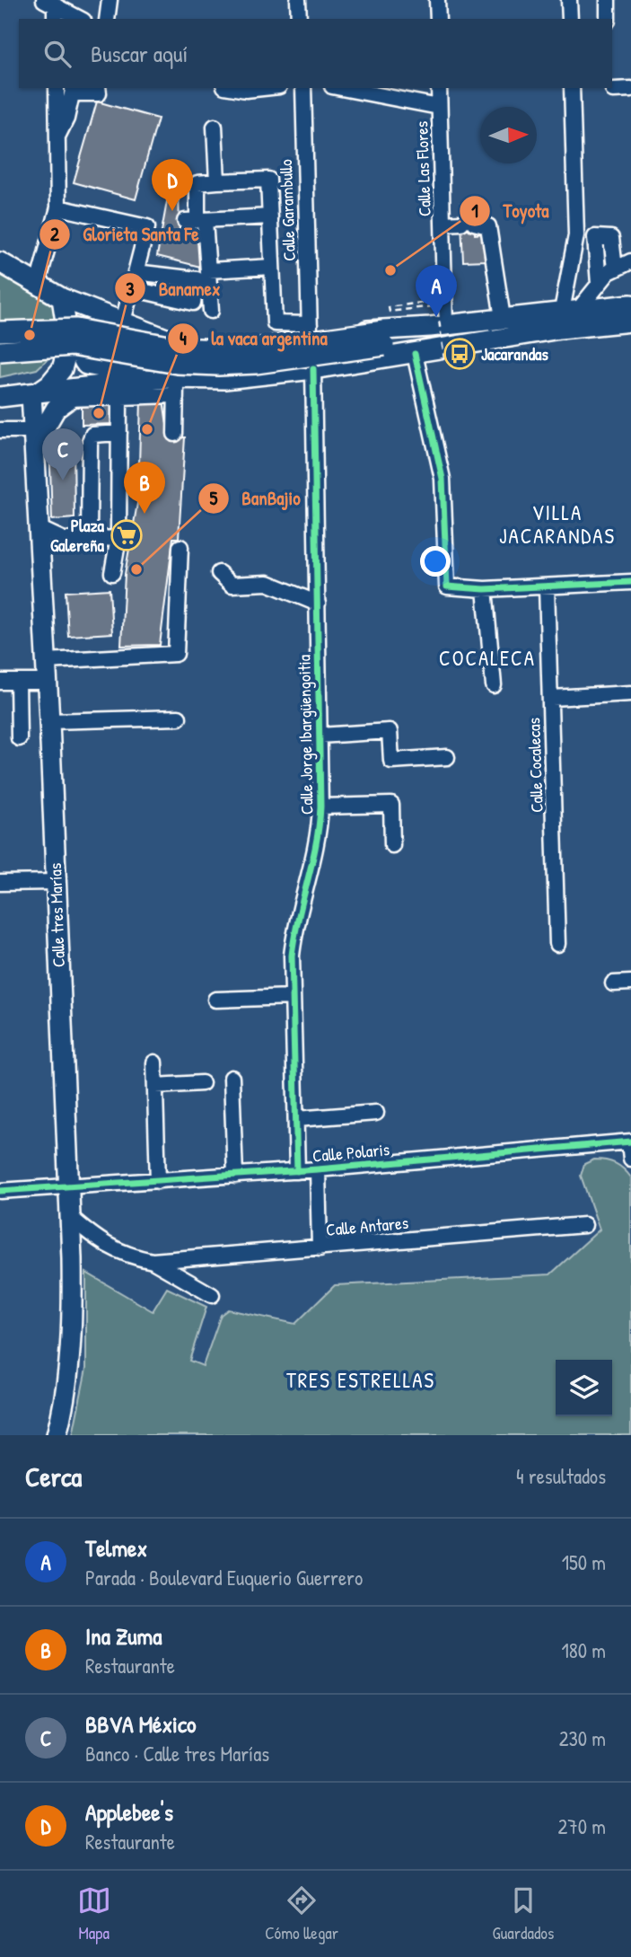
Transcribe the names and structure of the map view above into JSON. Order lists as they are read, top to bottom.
{
  "streets": {
    "main road": ["Calle tres Marías"],
    "street": [
      "Calle Las Flores",
      "Calle Garambullo",
      "Calle Jorge Ibargüengoitia",
      "Calle Cocalecas",
      "Calle Polaris",
      "Calle Antares"
    ]
  },
  "crossings": [
    ["Calle Jorge Ibargüengoitia", "Calle Polaris"],
    ["Calle tres Marías", "Calle Polaris"],
    ["Calle tres Marías", "Calle Antares"]
  ],
  "districts": ["VILLA JACARANDAS", "COCALECA", "TRES ESTRELLAS"],
  "places": {
    "other": [
      "Toyota",
      "Glorieta Santa Fe",
      "Banamex",
      "la vaca argentina",
      "BanBajio"
    ],
    "bus stop": ["Jacarandas"],
    "supermarket": ["Plaza Galereña"]
  },
  "north": "right",
  "page": {
    "search": "Buscar aquí",
    "pins": [
      "D",
      "A",
      "C",
      "B"
    ],
    "heading": ["Cerca", "4 resultados"],
    "list": [
      {
        "mark": "A",
        "name": "Telmex",
        "note": "Parada · Boulevard Euquerio Guerrero",
        "value": "150 m"
      },
      {
        "mark": "B",
        "name": "Ina Zuma",
        "note": "Restaurante",
        "value": "180 m"
      },
      {
        "mark": "C",
        "name": "BBVA México",
        "note": "Banco · Calle tres Marías",
        "value": "230 m"
      },
      {
        "mark": "D",
        "name": "Applebee's",
        "note": "Restaurante",
        "value": "270 m"
      }
    ],
    "nav": ["Mapa", "Cómo llegar", "Guardados"]
  }
}
